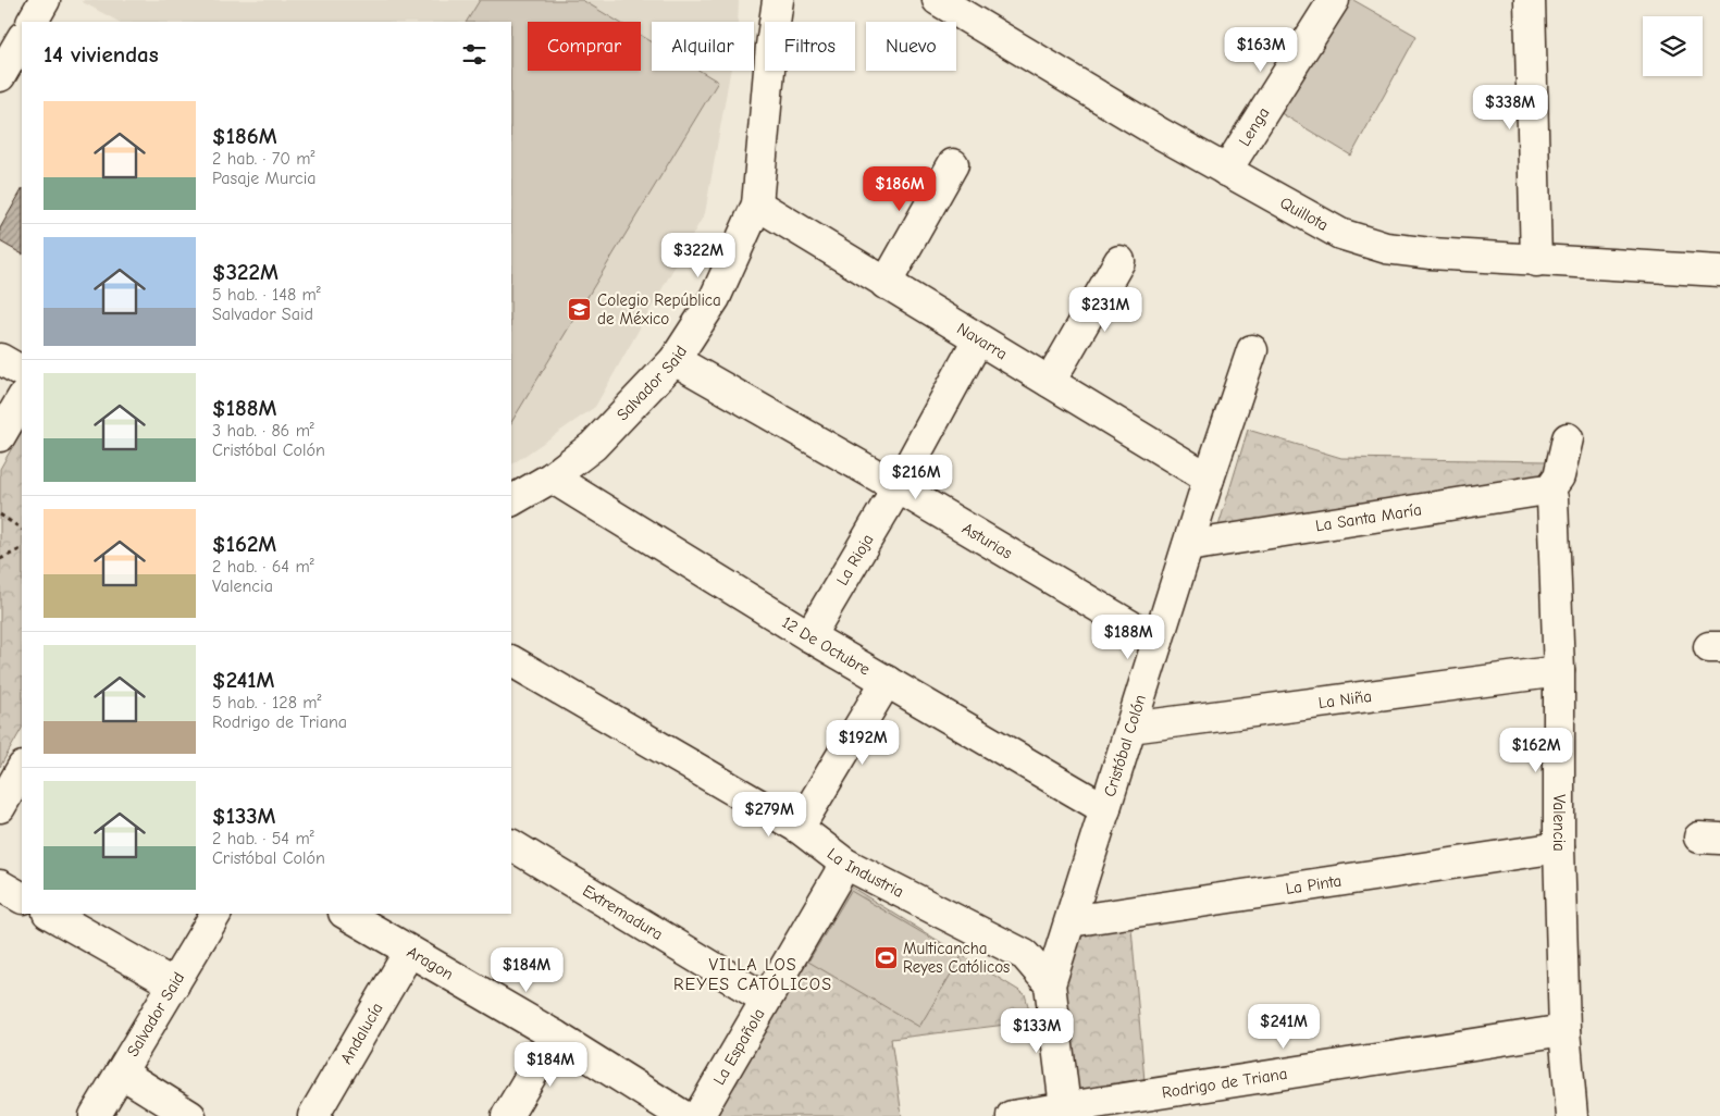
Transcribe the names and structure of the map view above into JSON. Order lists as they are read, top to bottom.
{
  "streets": {
    "street": [
      "Lenga",
      "Quillota",
      "Navarra",
      "Salvador Said",
      "La Santa María",
      "Asturias",
      "La Rioja",
      "12 De Octubre",
      "La Niña",
      "Cristóbal Colón",
      "Valencia",
      "La Industria",
      "La Pinta",
      "Extremadura",
      "Aragon",
      "Andalucía",
      "La Española",
      "Rodrigo de Triana"
    ]
  },
  "crossings": [
    ["Lenga", "Quillota"],
    ["Navarra", "Salvador Said"],
    ["Navarra", "La Rioja"],
    ["Navarra", "Cristóbal Colón"],
    ["Salvador Said", "Asturias"],
    ["Salvador Said", "12 De Octubre"],
    ["La Santa María", "Cristóbal Colón"],
    ["La Santa María", "Valencia"],
    ["Asturias", "La Rioja"],
    ["Asturias", "Cristóbal Colón"],
    ["La Rioja", "12 De Octubre"],
    ["12 De Octubre", "Cristóbal Colón"],
    ["La Niña", "Cristóbal Colón"],
    ["La Niña", "Valencia"],
    ["Cristóbal Colón", "La Industria"],
    ["Cristóbal Colón", "La Pinta"],
    ["Cristóbal Colón", "Rodrigo de Triana"],
    ["Valencia", "La Pinta"],
    ["Valencia", "Rodrigo de Triana"],
    ["La Industria", "La Española"],
    ["Extremadura", "La Española"],
    ["Aragon", "Andalucía"]
  ],
  "districts": ["VILLA LOS REYES CATÓLICOS"],
  "places": {
    "school or university": ["Colegio República de México"],
    "sports": ["Multicancha Reyes Católicos"]
  },
  "page": {
    "chip": [
      "Comprar",
      "Alquilar",
      "Filtros",
      "Nuevo"
    ],
    "heading": "14 viviendas",
    "price": [
      "$163M",
      "$338M",
      "$186M",
      "$322M",
      "$231M",
      "$216M",
      "$188M",
      "$192M",
      "$162M",
      "$279M",
      "$184M",
      "$241M",
      "$133M",
      "$184M"
    ],
    "list": [
      {
        "name": "$186M",
        "note": "2 hab. · 70 m² · Pasaje Murcia"
      },
      {
        "name": "$322M",
        "note": "5 hab. · 148 m² · Salvador Said"
      },
      {
        "name": "$188M",
        "note": "3 hab. · 86 m² · Cristóbal Colón"
      },
      {
        "name": "$162M",
        "note": "2 hab. · 64 m² · Valencia"
      },
      {
        "name": "$241M",
        "note": "5 hab. · 128 m² · Rodrigo de Triana"
      },
      {
        "name": "$133M",
        "note": "2 hab. · 54 m² · Cristóbal Colón"
      }
    ]
  }
}
